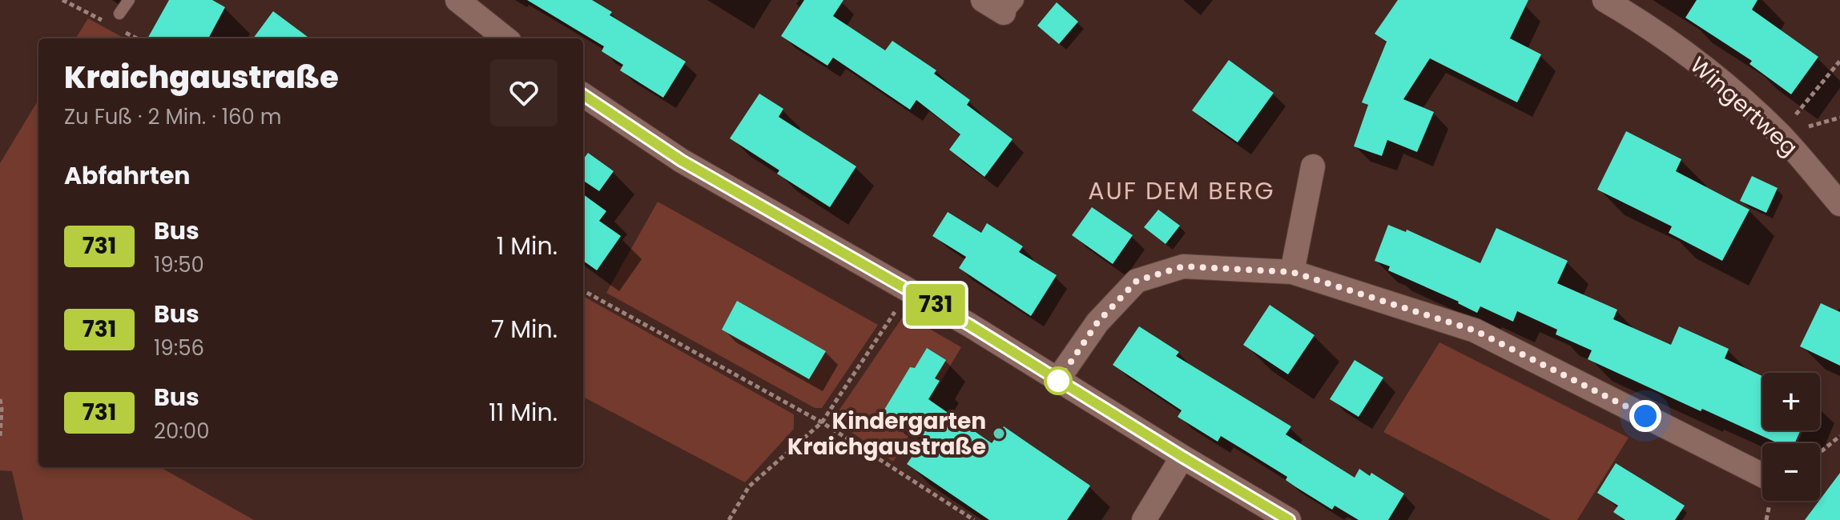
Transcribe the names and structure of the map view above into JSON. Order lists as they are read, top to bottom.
{
  "streets": {
    "street": ["Wingertweg"]
  },
  "districts": ["AUF DEM BERG"],
  "places": ["Kindergarten Kraichgaustraße"],
  "lines": ["bus line 731"],
  "page": {
    "on_map": "731",
    "heading": [
      ["Kraichgaustraße", "Zu Fuß · 2 Min. · 160 m"],
      "Abfahrten"
    ],
    "list": [
      {
        "mark": "731",
        "name": "Bus",
        "note": "19:50",
        "value": "1 Min."
      },
      {
        "mark": "731",
        "name": "Bus",
        "note": "19:56",
        "value": "7 Min."
      },
      {
        "mark": "731",
        "name": "Bus",
        "note": "20:00",
        "value": "11 Min."
      }
    ],
    "map_buttons": ["+", "−"]
  }
}
